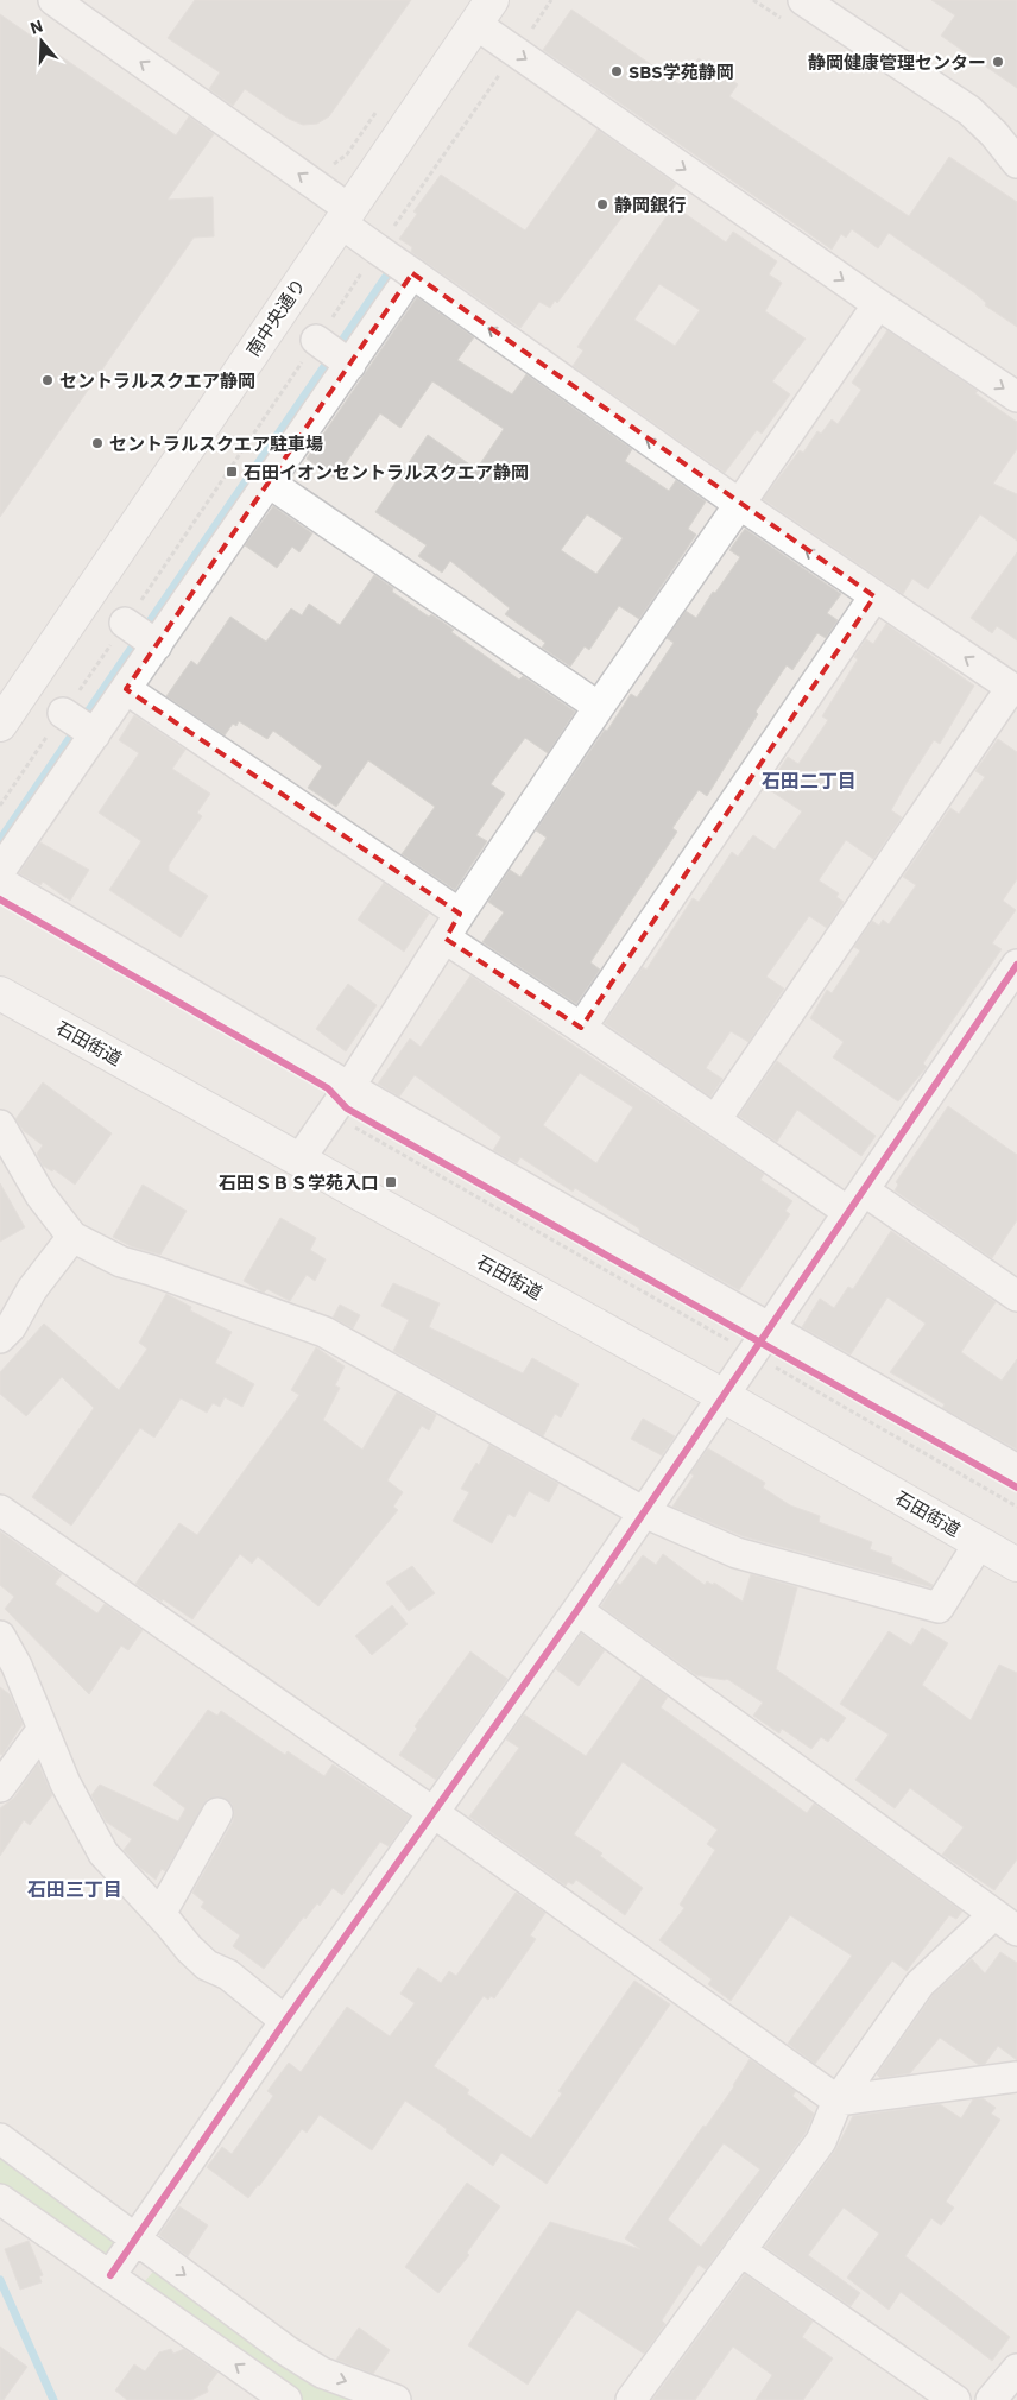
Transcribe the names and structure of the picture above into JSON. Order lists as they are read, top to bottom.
{
  "streets": {
    "street": ["南中央通り", "石田街道"]
  },
  "districts": ["石田二丁目", "石田三丁目"],
  "places": {
    "other": [
      "静岡健康管理センター",
      "SBS学苑静岡",
      "静岡銀行",
      "セントラルスクエア静岡",
      "セントラルスクエア駐車場"
    ],
    "transit": ["石田イオンセントラルスクエア静岡", "石田ＳＢＳ学苑入口"]
  },
  "north": "top"
}
